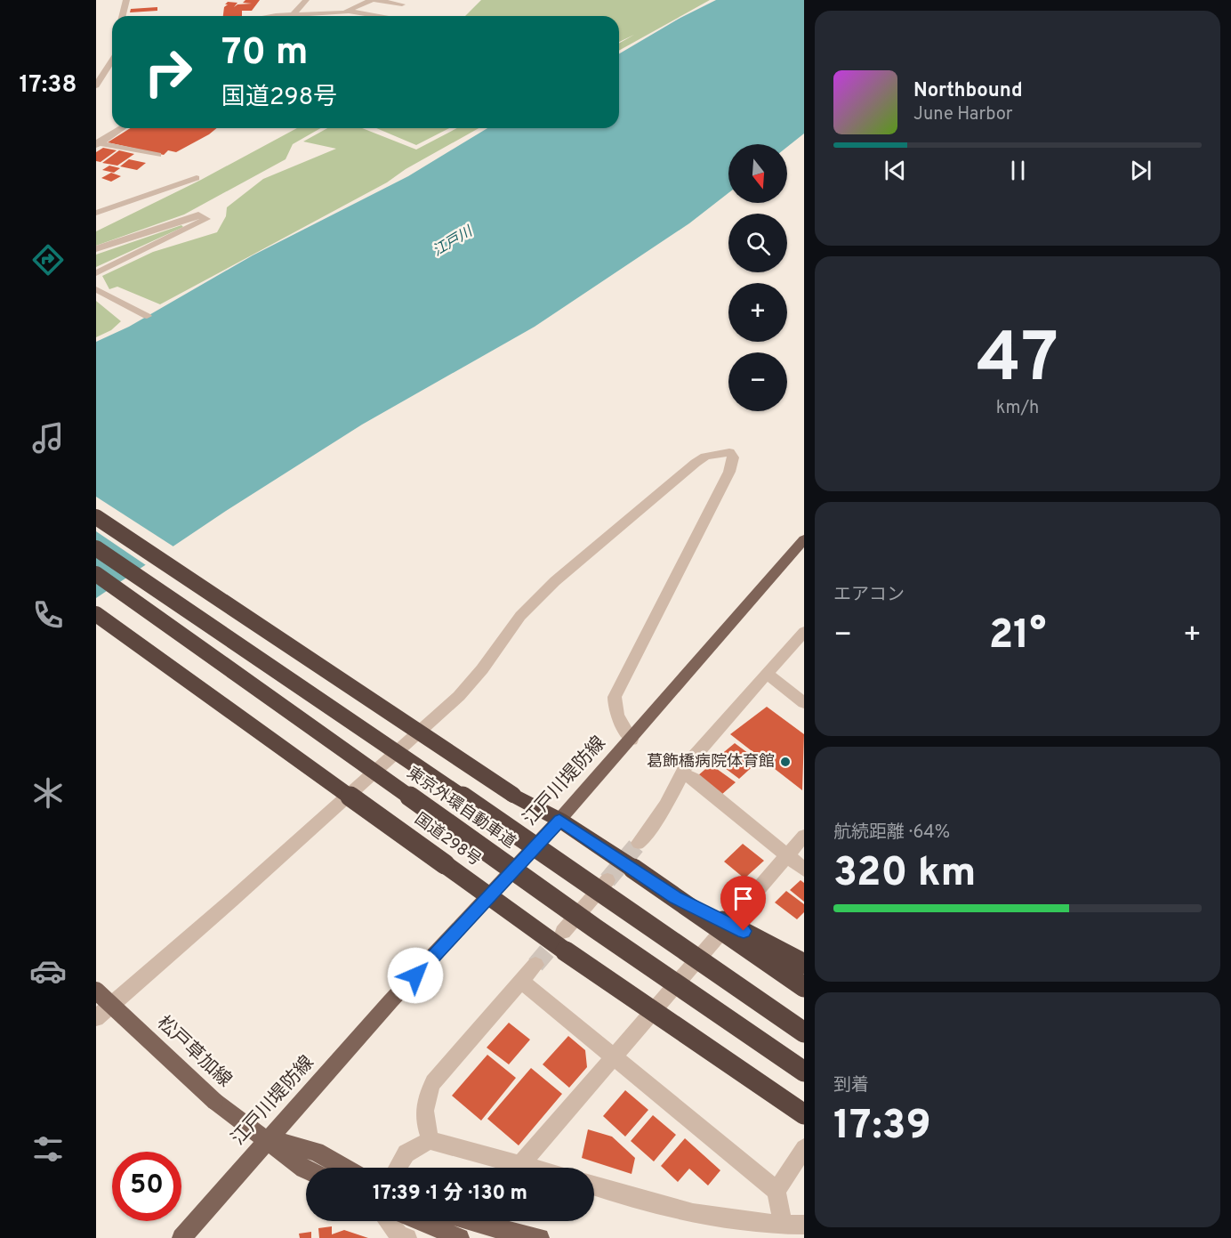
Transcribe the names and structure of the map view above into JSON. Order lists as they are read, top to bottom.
{
  "streets": {
    "highway": ["東京外環自動車道", "国道298号"],
    "main road": ["江戸川堤防線", "松戸草加線"]
  },
  "crossings": [
    ["江戸川堤防線", "国道298号"],
    ["江戸川堤防線", "松戸草加線"]
  ],
  "water": ["江戸川"],
  "places": ["葛飾橋病院体育館"],
  "north": "bottom",
  "page": {
    "tabs": "17:38",
    "turn": ["70 m", "国道298号"],
    "song": ["Northbound", "June Harbor"],
    "map_buttons": ["+", "−"],
    "tile": [
      ["47", "km/h"],
      "エアコン",
      ["航続距離 · 64%", "320 km"],
      ["到着", "17:39"]
    ],
    "heat": ["−", "21°", "+"],
    "limit": "50",
    "trip": "17:39 · 1 分 · 130 m"
  }
}
